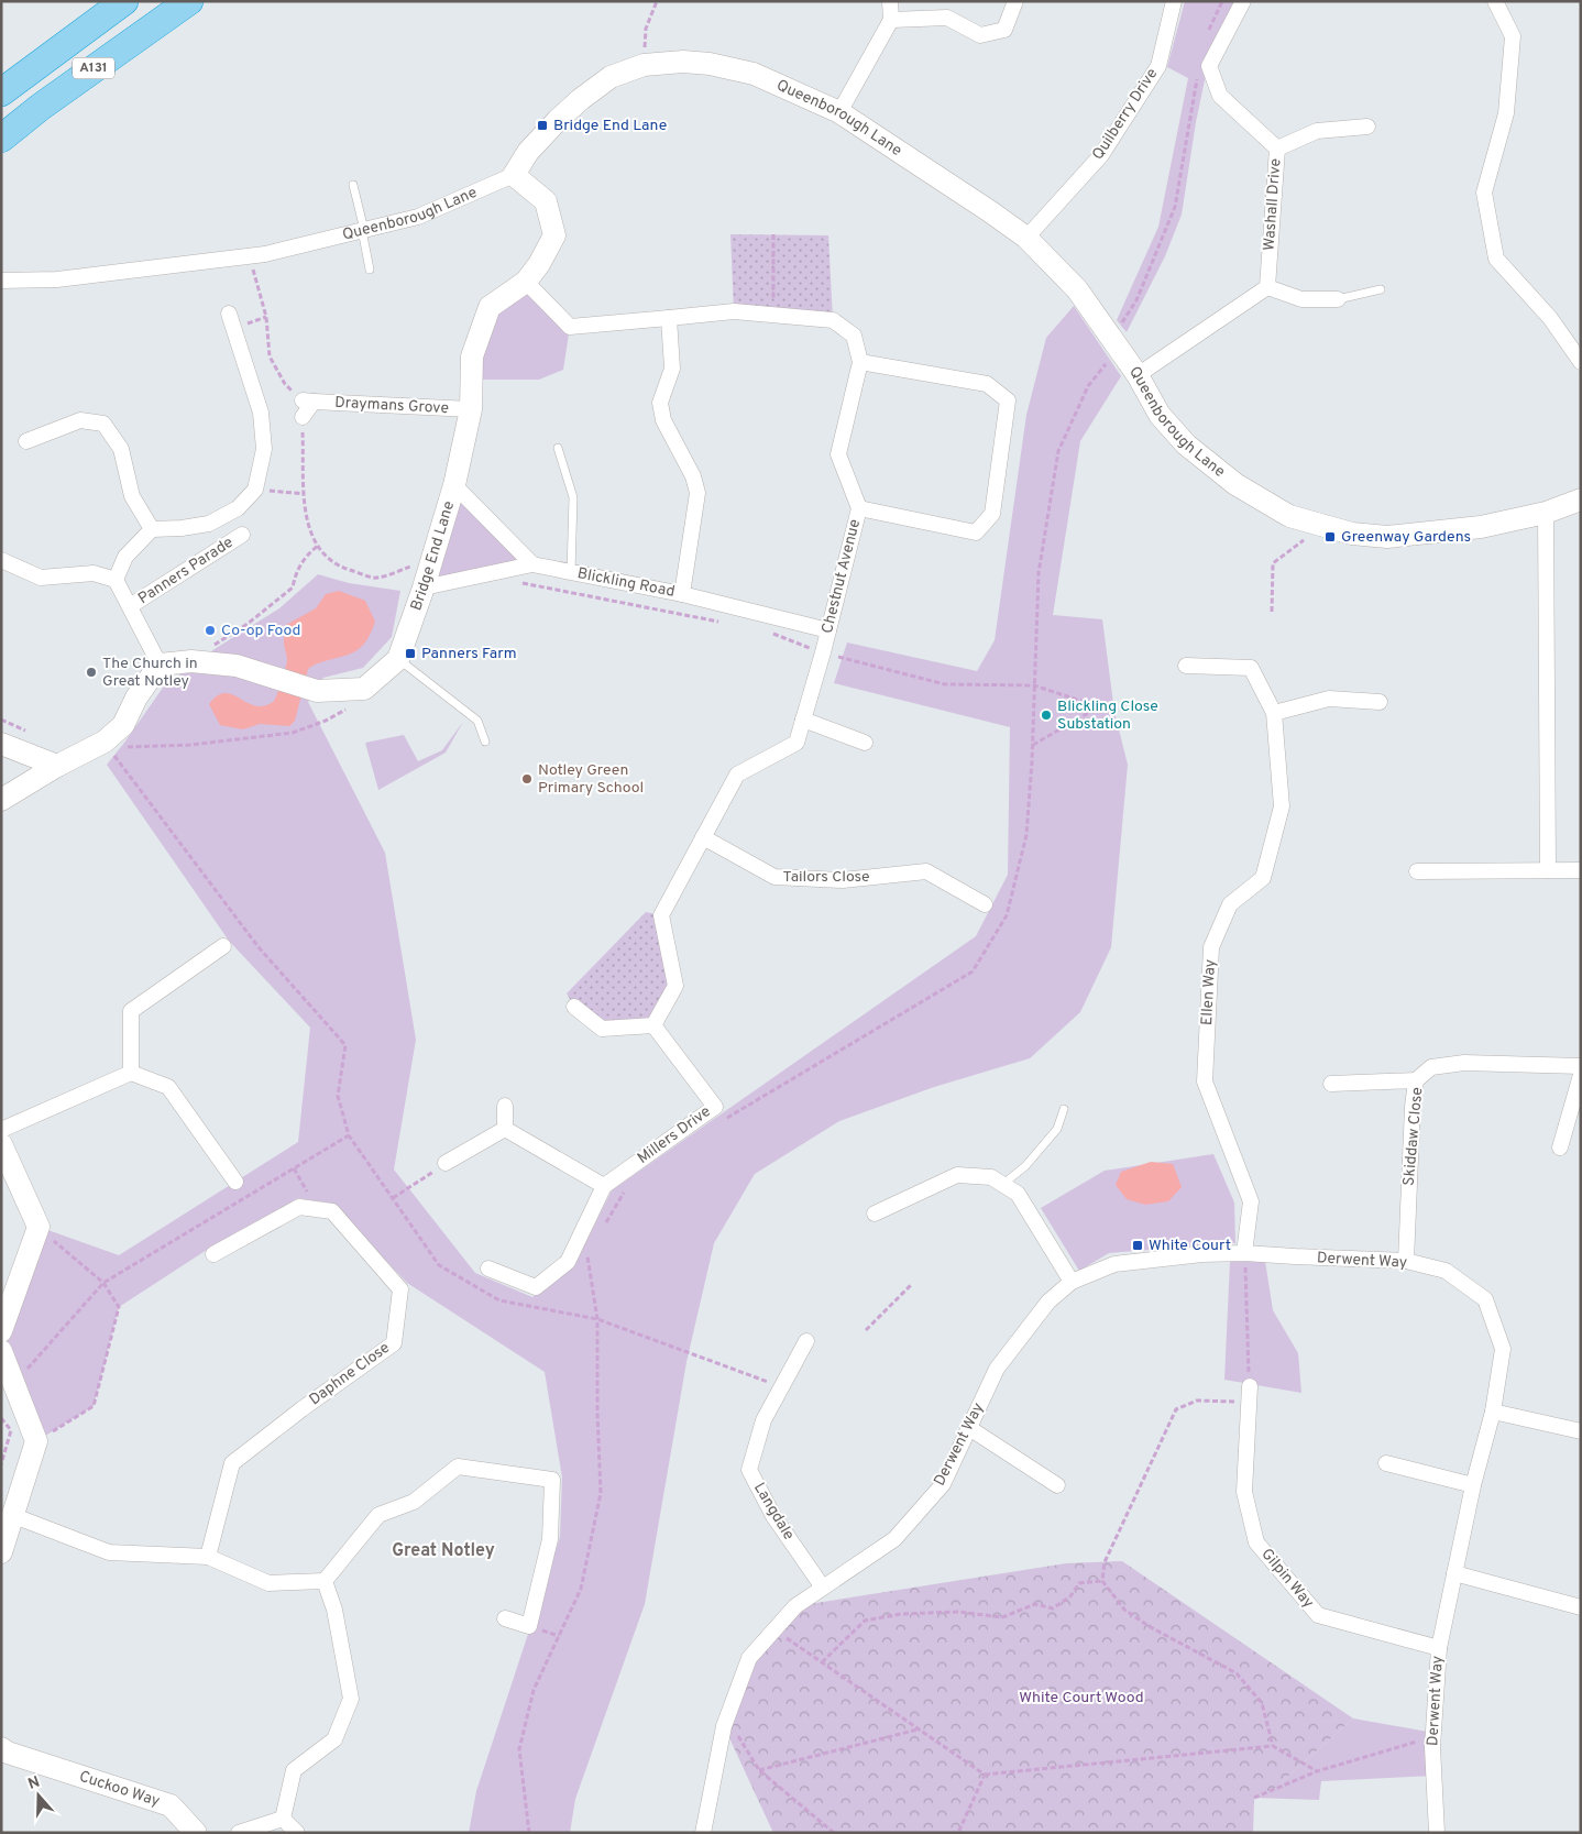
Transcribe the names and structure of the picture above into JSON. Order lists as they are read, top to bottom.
{
  "streets": {
    "highway": ["A131"],
    "street": [
      "Quilberry Drive",
      "Queenborough Lane",
      "Washall Drive",
      "Draymans Grove",
      "Bridge End Lane",
      "Panners Parade",
      "Chestnut Avenue",
      "Blickling Road",
      "Tailors Close",
      "Ellen Way",
      "Millers Drive",
      "Skiddaw Close",
      "Derwent Way",
      "Daphne Close",
      "Langdale",
      "Gilpin Way",
      "Cuckoo Way"
    ]
  },
  "crossings": [
    ["Quilberry Drive", "Queenborough Lane"],
    ["Queenborough Lane", "Bridge End Lane"],
    ["Draymans Grove", "Bridge End Lane"],
    ["Bridge End Lane", "Chestnut Avenue"],
    ["Bridge End Lane", "Blickling Road"],
    ["Chestnut Avenue", "Blickling Road"],
    ["Chestnut Avenue", "Tailors Close"],
    ["Chestnut Avenue", "Millers Drive"],
    ["Ellen Way", "Derwent Way"],
    ["Skiddaw Close", "Derwent Way"],
    ["Derwent Way", "Langdale"],
    ["Derwent Way", "Gilpin Way"]
  ],
  "districts": ["Great Notley"],
  "parks": ["White Court Wood"],
  "places": {
    "transit": [
      "Bridge End Lane",
      "Greenway Gardens",
      "Panners Farm",
      "White Court"
    ],
    "other": [
      "Co-op Food",
      "The Church in Great Notley",
      "Blickling Close Substation",
      "Notley Green Primary School"
    ]
  },
  "north": "top"
}
